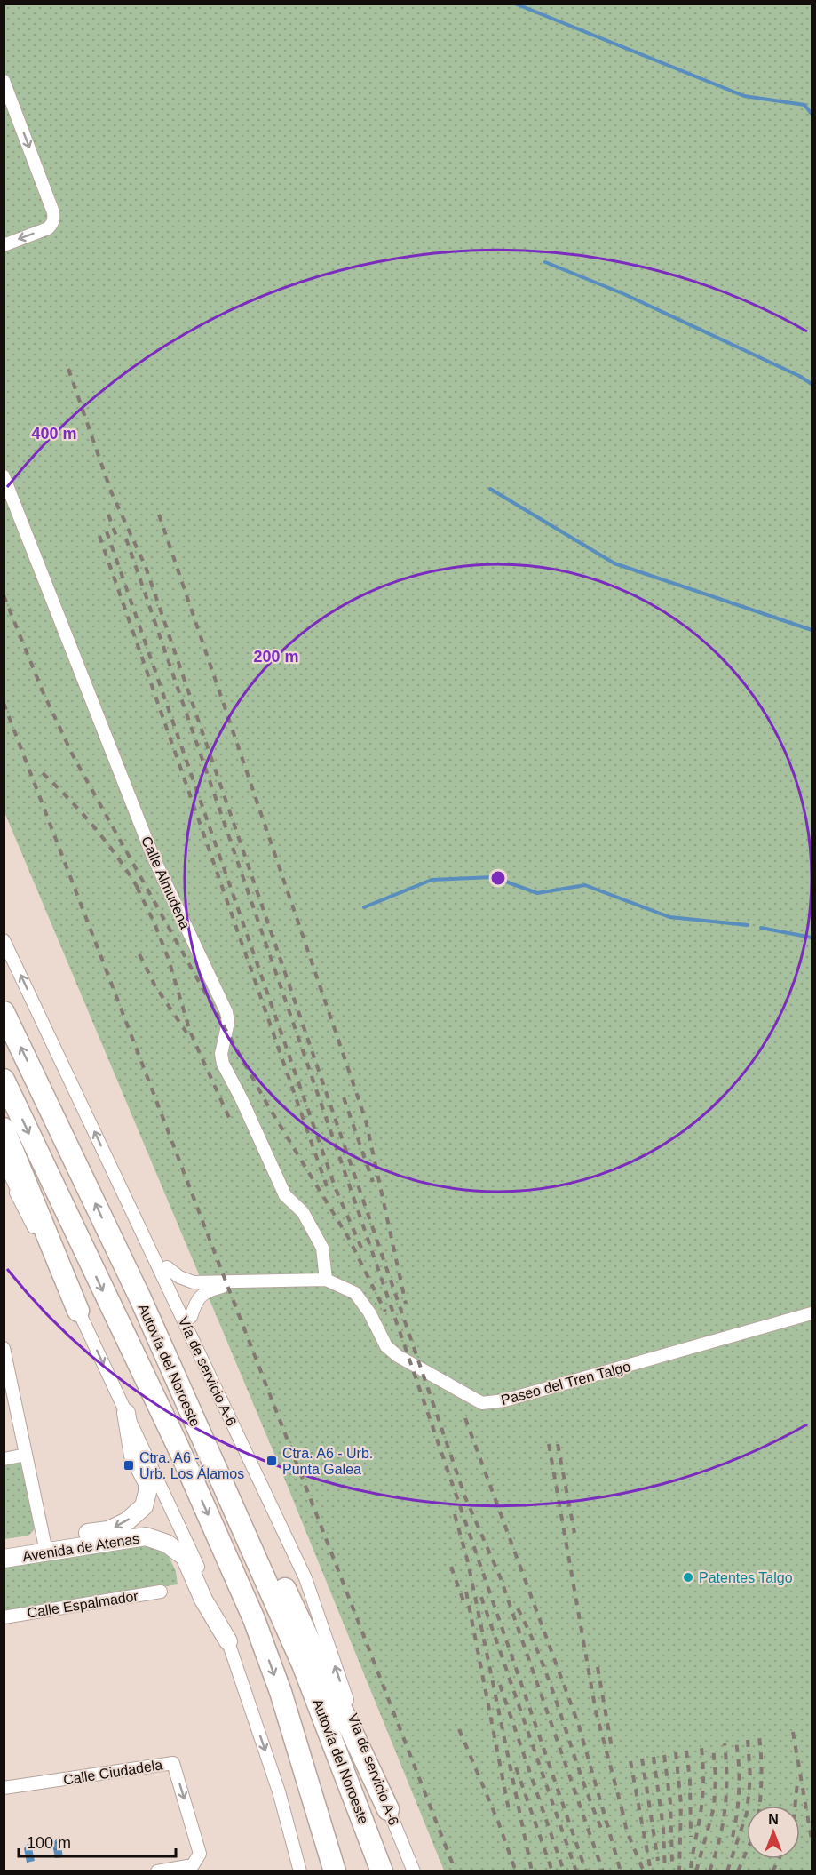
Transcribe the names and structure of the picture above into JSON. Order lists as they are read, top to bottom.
{
  "streets": {
    "highway": ["Autovía del Noroeste"],
    "main road": ["Avenida de Atenas"],
    "street": [
      "Calle Almudena",
      "Vía de servicio A-6",
      "Paseo del Tren Talgo",
      "Calle Espalmador",
      "Calle Ciudadela"
    ]
  },
  "crossings": [
    ["Calle Almudena", "Paseo del Tren Talgo"]
  ],
  "places": {
    "transit": ["Ctra. A6 - Urb. Punta Galea", "Ctra. A6 - Urb. Los Álamos"],
    "other": ["Patentes Talgo"]
  },
  "scale_bar": "100 m",
  "north": "top",
  "rings": ["400 m", "200 m"]
}
